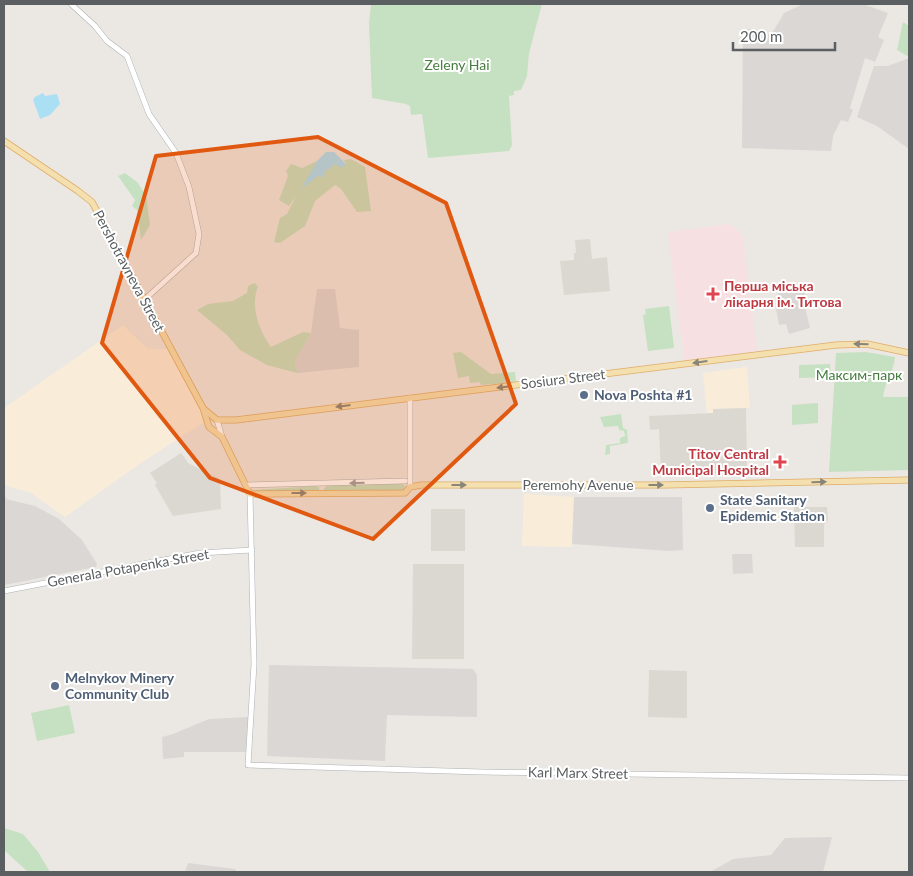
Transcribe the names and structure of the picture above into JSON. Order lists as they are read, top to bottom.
{
  "streets": {
    "main road": ["Pershotravneva Street", "Sosiura Street", "Peremohy Avenue"],
    "street": ["Generala Potapenka Street", "Karl Marx Street"]
  },
  "crossings": [
    ["Pershotravneva Street", "Sosiura Street"],
    ["Pershotravneva Street", "Peremohy Avenue"],
    ["Pershotravneva Street", "Generala Potapenka Street"],
    ["Pershotravneva Street", "Karl Marx Street"]
  ],
  "one_way": ["Sosiura Street", "Peremohy Avenue"],
  "parks": ["Zeleny Hai", "Максим-парк"],
  "places": {
    "health": ["Перша міська лікарня ім. Титова", "Titov Central Municipal Hospital"],
    "other": ["Nova Poshta #1", "State Sanitary Epidemic Station", "Melnykov Minery Community Club"]
  },
  "scale_bar": "200 m"
}
